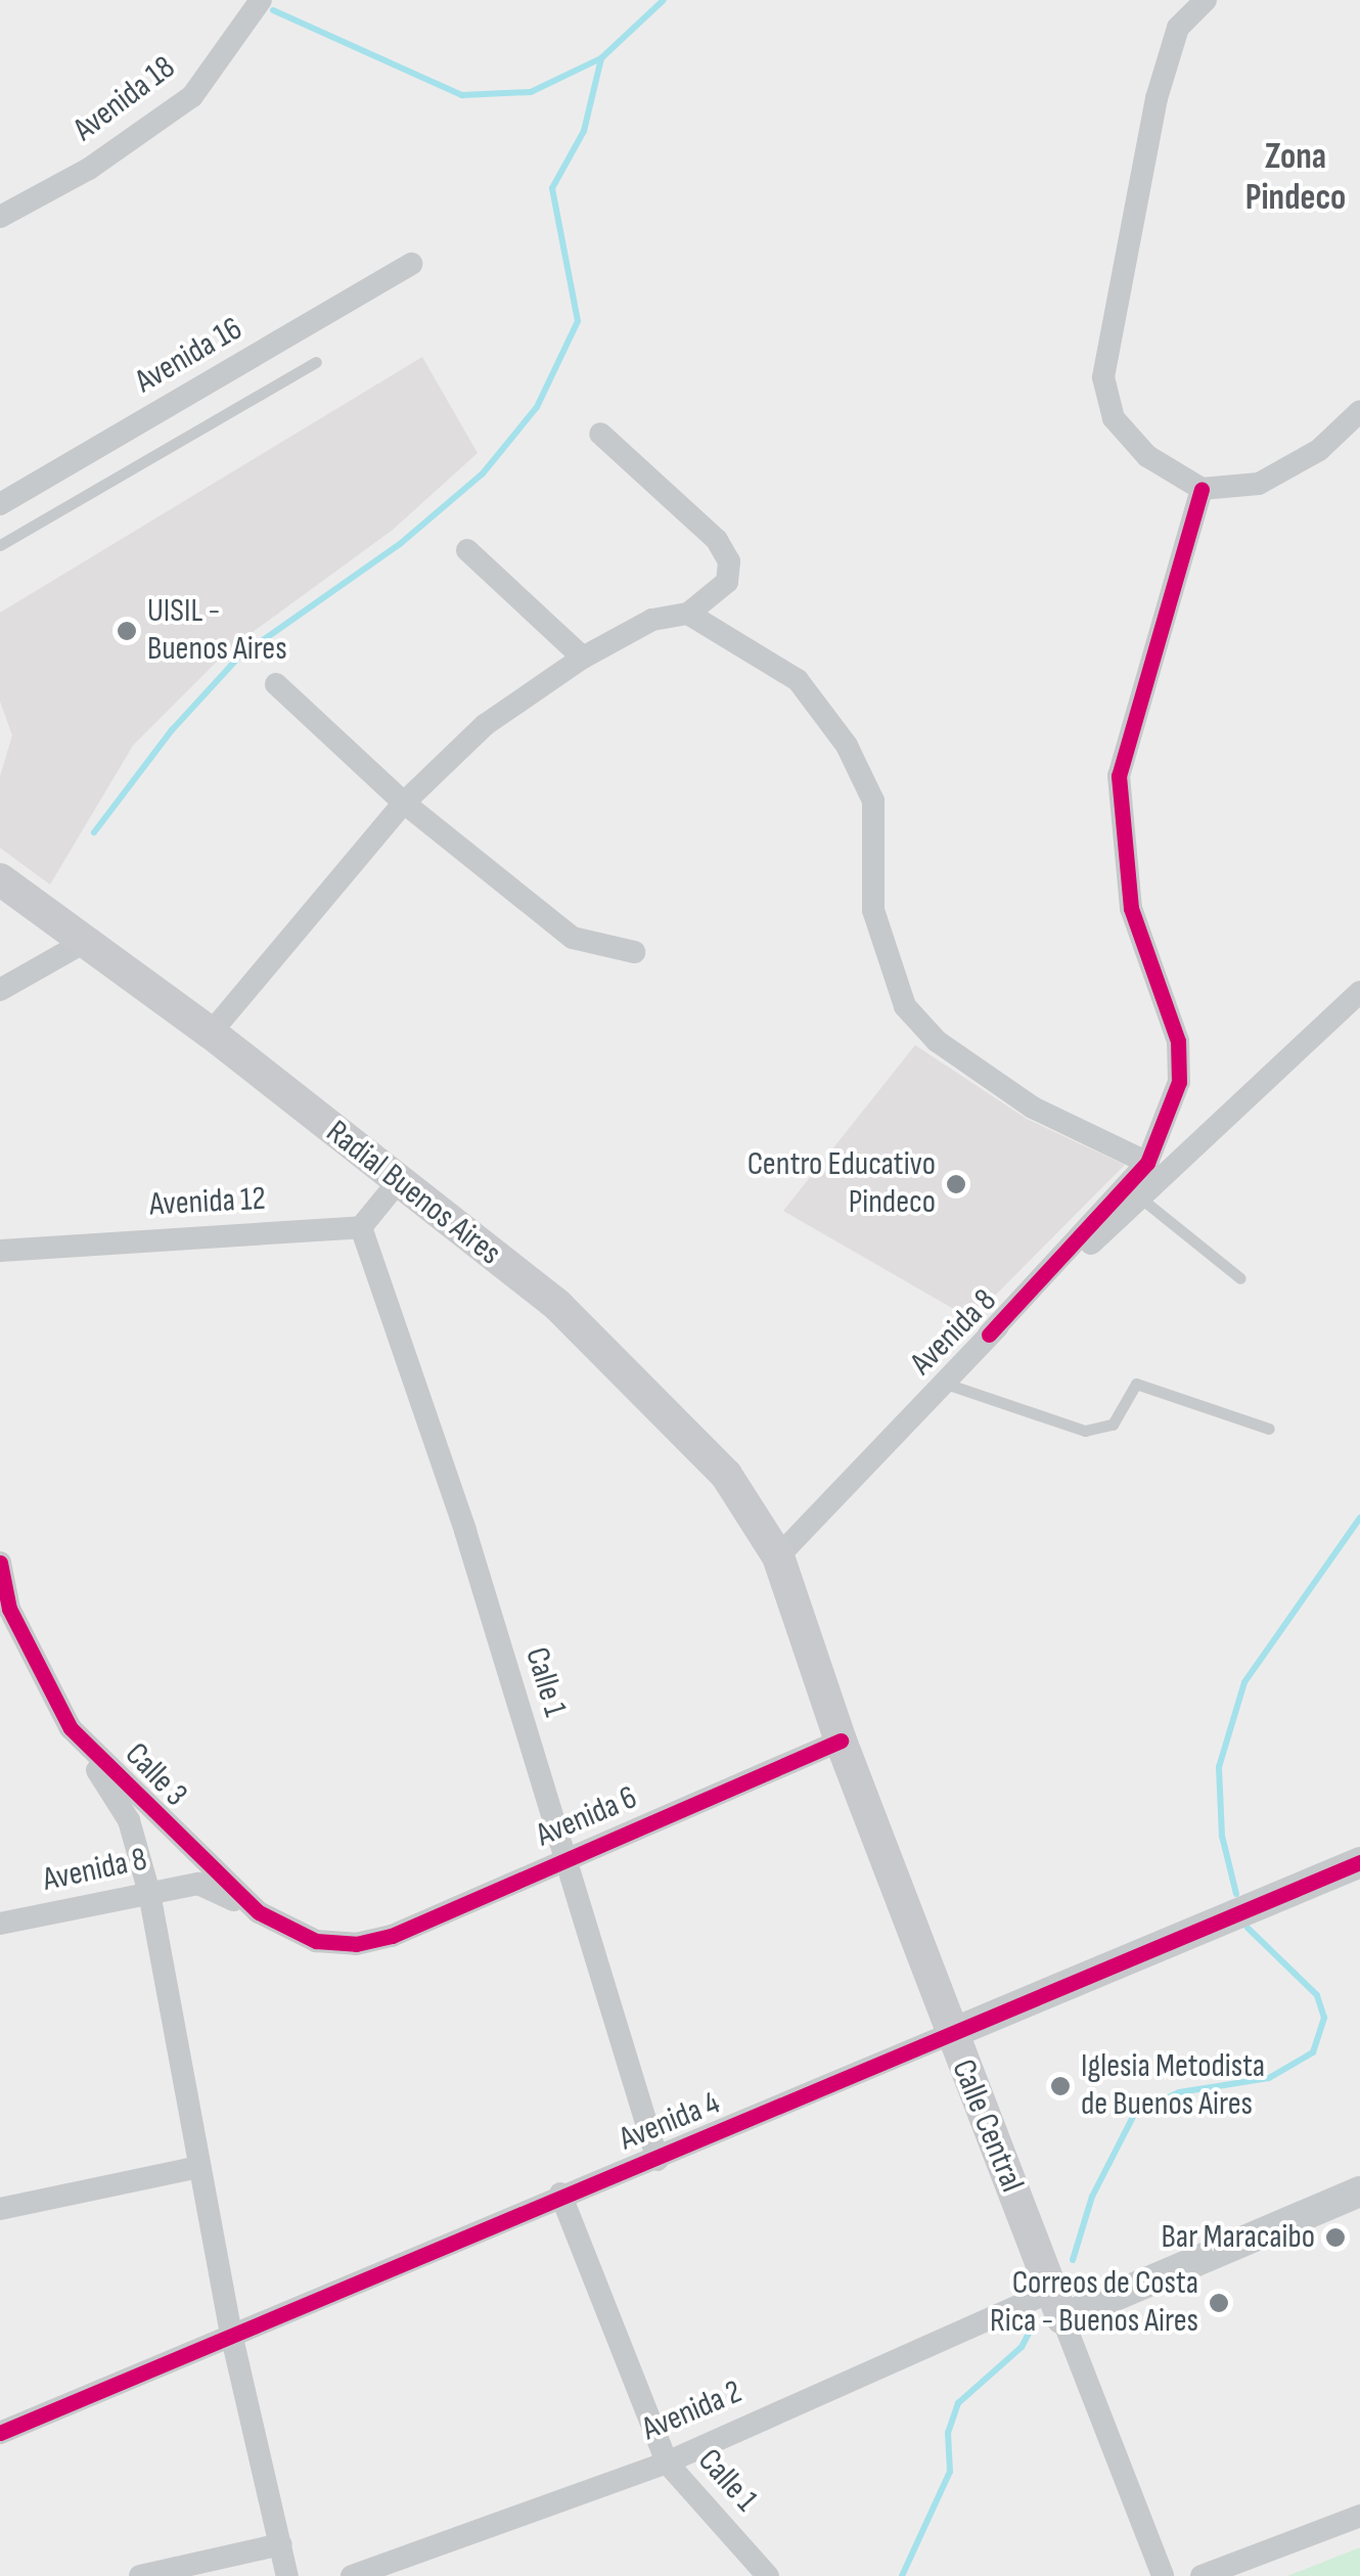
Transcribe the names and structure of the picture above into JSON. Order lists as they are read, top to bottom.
{
  "streets": {
    "main road": ["Radial Buenos Aires", "Calle Central"],
    "street": [
      "Avenida 18",
      "Avenida 16",
      "Avenida 12",
      "Avenida 8",
      "Calle 1",
      "Calle 3",
      "Avenida 6",
      "Avenida 4",
      "Avenida 2"
    ]
  },
  "crossings": [
    ["Radial Buenos Aires", "Avenida 8"],
    ["Radial Buenos Aires", "Calle Central"],
    ["Avenida 12", "Calle 1"],
    ["Avenida 8", "Calle 3"],
    ["Avenida 8", "Calle Central"],
    ["Calle 1", "Avenida 6"],
    ["Calle 1", "Avenida 4"],
    ["Calle 1", "Avenida 2"],
    ["Calle 3", "Avenida 6"],
    ["Calle 3", "Avenida 4"],
    ["Avenida 6", "Calle Central"],
    ["Avenida 4", "Calle Central"],
    ["Calle Central", "Avenida 2"]
  ],
  "districts": ["Zona Pindeco"],
  "places": [
    "UISIL - Buenos Aires",
    "Centro Educativo Pindeco",
    "Iglesia Metodista de Buenos Aires",
    "Bar Maracaibo",
    "Correos de Costa Rica - Buenos Aires"
  ]
}
